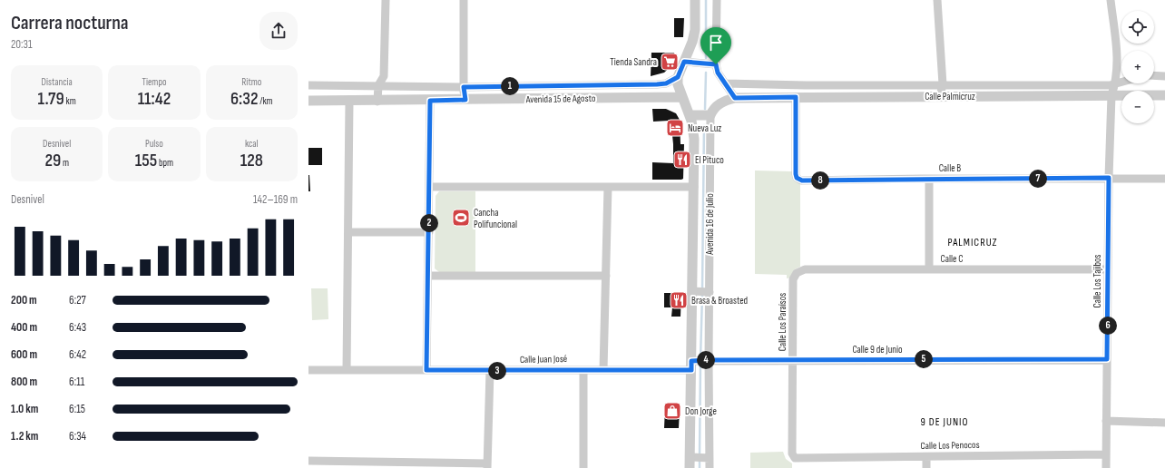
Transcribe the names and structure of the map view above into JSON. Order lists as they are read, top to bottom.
{
  "streets": {
    "street": [
      "Calle Palmicruz",
      "Avenida 15 de Agosto",
      "Calle B",
      "Avenida 16 de Julio",
      "Calle C",
      "Calle Los Tajibos",
      "Calle Los Paraísos",
      "Calle 9 de Junio",
      "Calle Juan José",
      "Calle Los Penocos"
    ]
  },
  "crossings": [
    ["Calle Palmicruz", "Calle B"],
    ["Calle Palmicruz", "Calle Los Tajibos"],
    ["Avenida 15 de Agosto", "Avenida 16 de Julio"],
    ["Calle B", "Calle Los Tajibos"],
    ["Avenida 16 de Julio", "Calle 9 de Junio"],
    ["Avenida 16 de Julio", "Calle Juan José"],
    ["Calle C", "Calle Los Tajibos"],
    ["Calle C", "Calle Los Paraísos"],
    ["Calle Los Tajibos", "Calle 9 de Junio"],
    ["Calle Los Tajibos", "Calle Los Penocos"],
    ["Calle Los Paraísos", "Calle 9 de Junio"],
    ["Calle Los Paraísos", "Calle Los Penocos"],
    ["Calle 9 de Junio", "Calle Juan José"]
  ],
  "districts": ["PALMICRUZ", "9 DE JUNIO"],
  "places": {
    "supermarket": ["Tienda Sandra"],
    "hotel": ["Nueva Luz"],
    "restaurant": ["El Pituco", "Brasa & Broasted"],
    "sports": ["Cancha Polifuncional"],
    "shop": ["Don Jorge"]
  },
  "page": {
    "heading": ["Carrera nocturna", "20:31"],
    "map_buttons": ["+", "−"],
    "stats": [
      ["Distancia", "1.79 km"],
      ["Tiempo", "11:42"],
      ["Ritmo", "6:32 /km"],
      ["Desnivel", "29 m"],
      ["Pulso", "155 bpm"],
      ["kcal", "128"]
    ],
    "pins": [
      "1",
      "7",
      "8",
      "2",
      "6",
      "5",
      "4",
      "3"
    ],
    "chart": ["Desnivel", "142–169 m"],
    "list": [
      {
        "name": "200 m",
        "note": "6:27"
      },
      {
        "name": "400 m",
        "note": "6:43"
      },
      {
        "name": "600 m",
        "note": "6:42"
      },
      {
        "name": "800 m",
        "note": "6:11"
      },
      {
        "name": "1.0 km",
        "note": "6:15"
      },
      {
        "name": "1.2 km",
        "note": "6:34"
      }
    ]
  }
}
